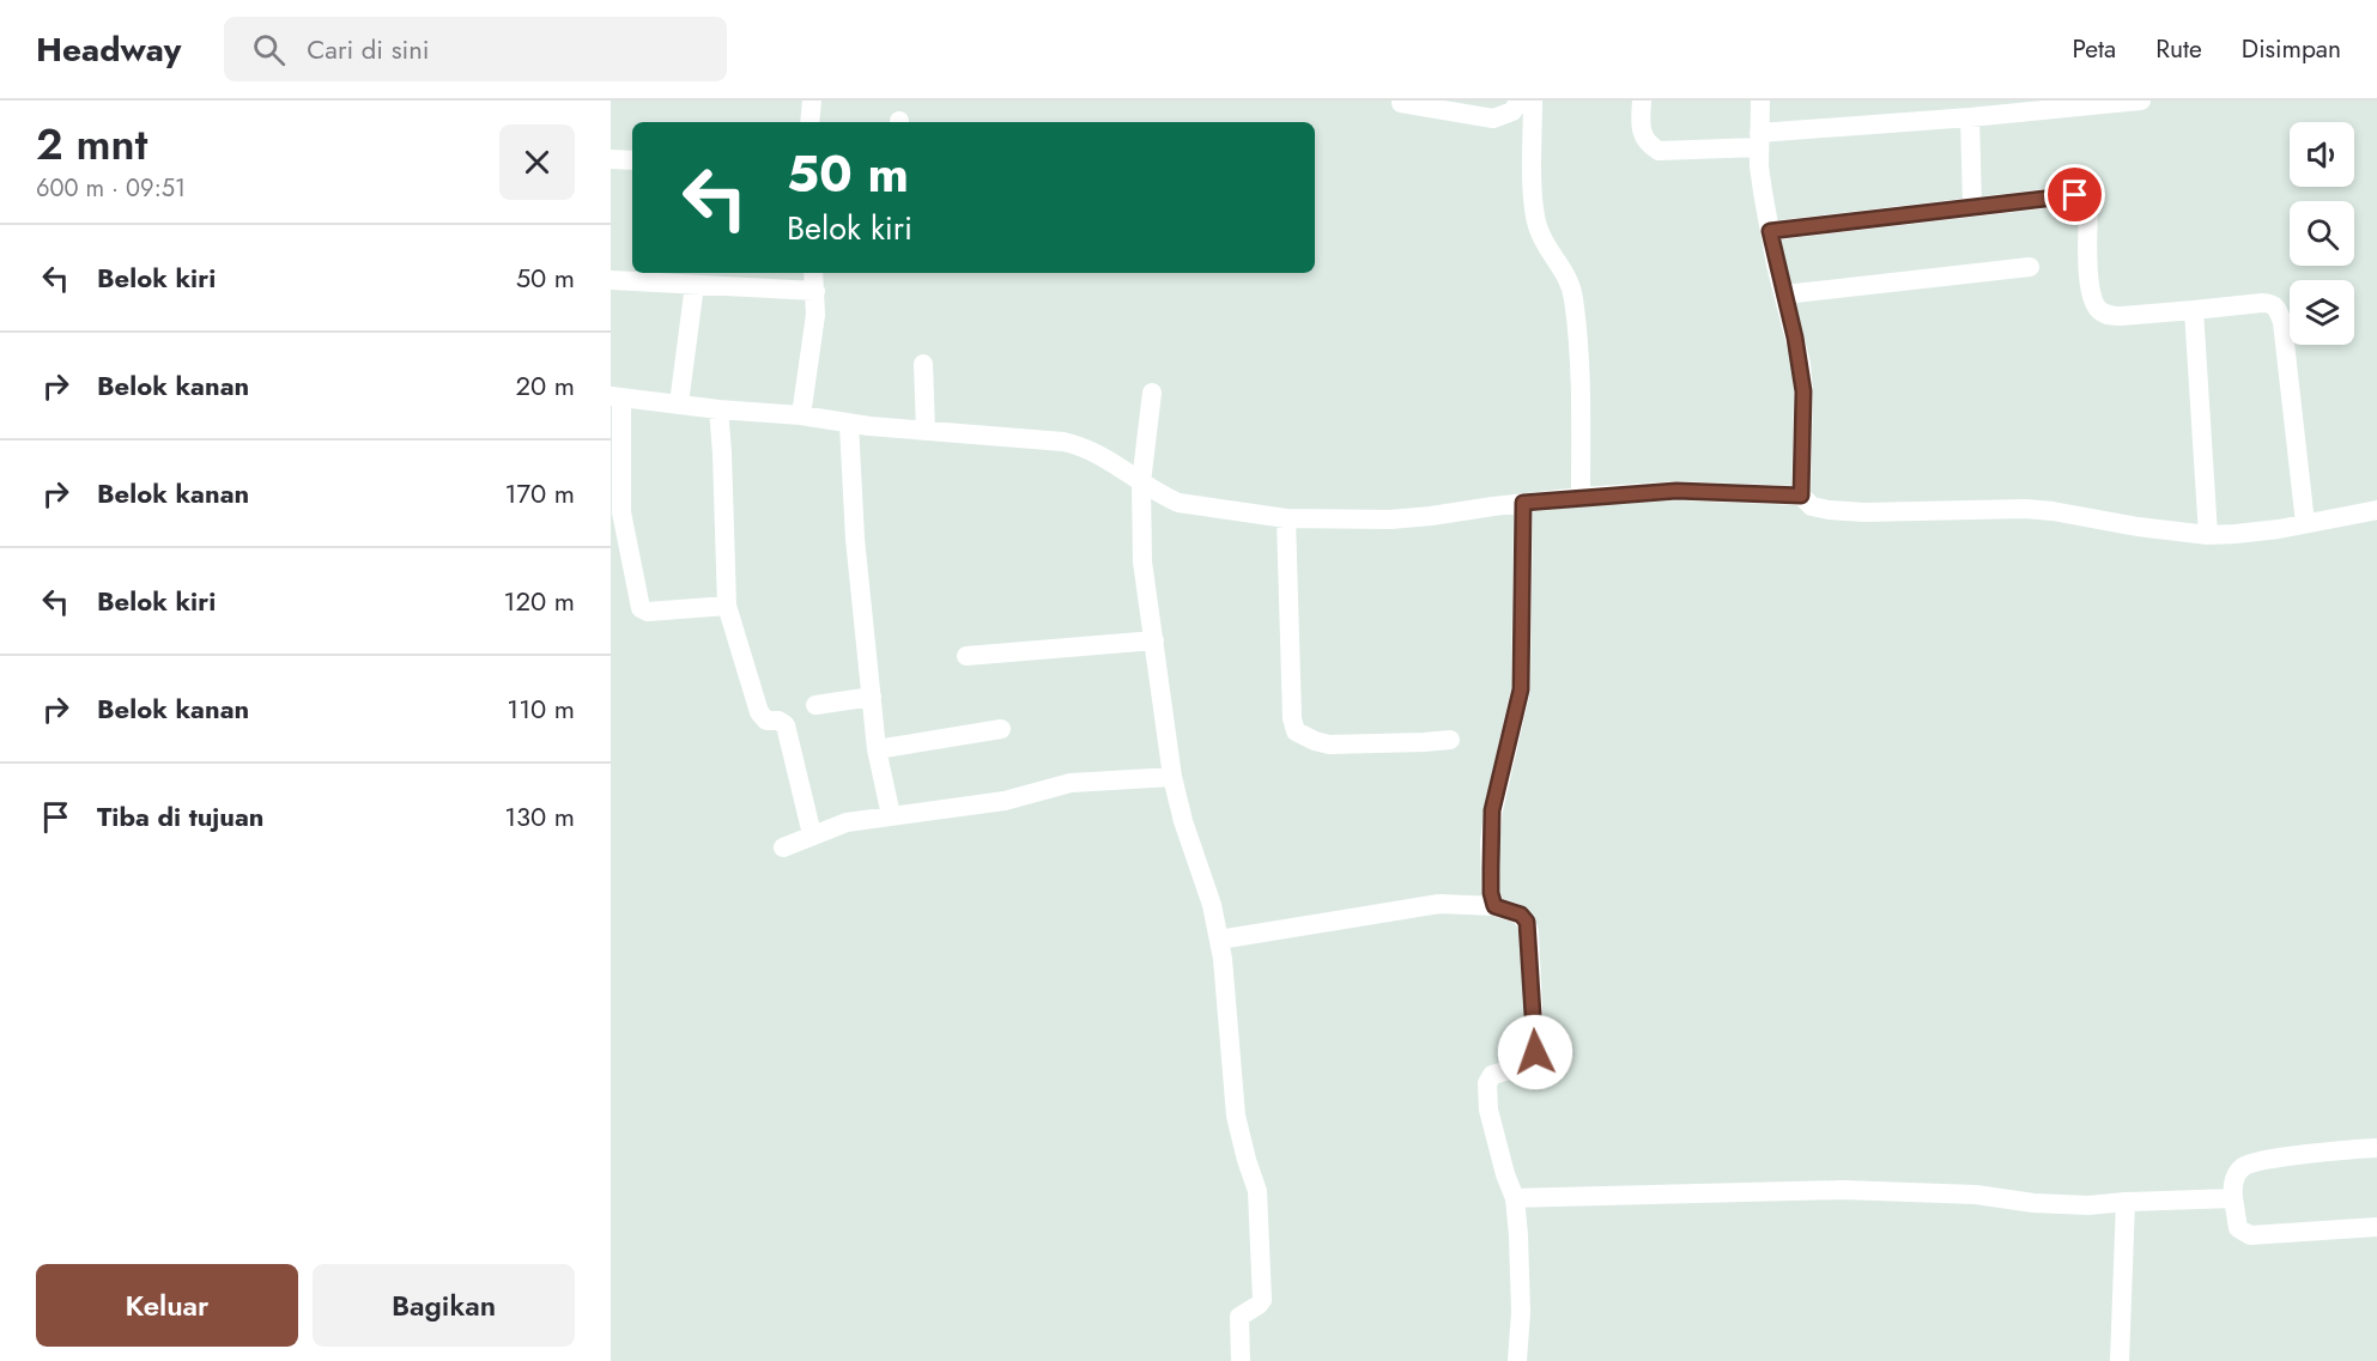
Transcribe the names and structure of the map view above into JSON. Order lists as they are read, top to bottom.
{
  "page": {
    "header": "Headway",
    "search": "Cari di sini",
    "nav": ["Peta", "Rute", "Disimpan"],
    "heading": ["2 mnt", "600 m · 09:51"],
    "turn": ["50 m", "Belok kiri"],
    "list": [
      {
        "name": "Belok kiri",
        "value": "50 m"
      },
      {
        "name": "Belok kanan",
        "value": "20 m"
      },
      {
        "name": "Belok kanan",
        "value": "170 m"
      },
      {
        "name": "Belok kiri",
        "value": "120 m"
      },
      {
        "name": "Belok kanan",
        "value": "110 m"
      },
      {
        "name": "Tiba di tujuan",
        "value": "130 m"
      }
    ],
    "buttons": ["Keluar", "Bagikan"]
  }
}
